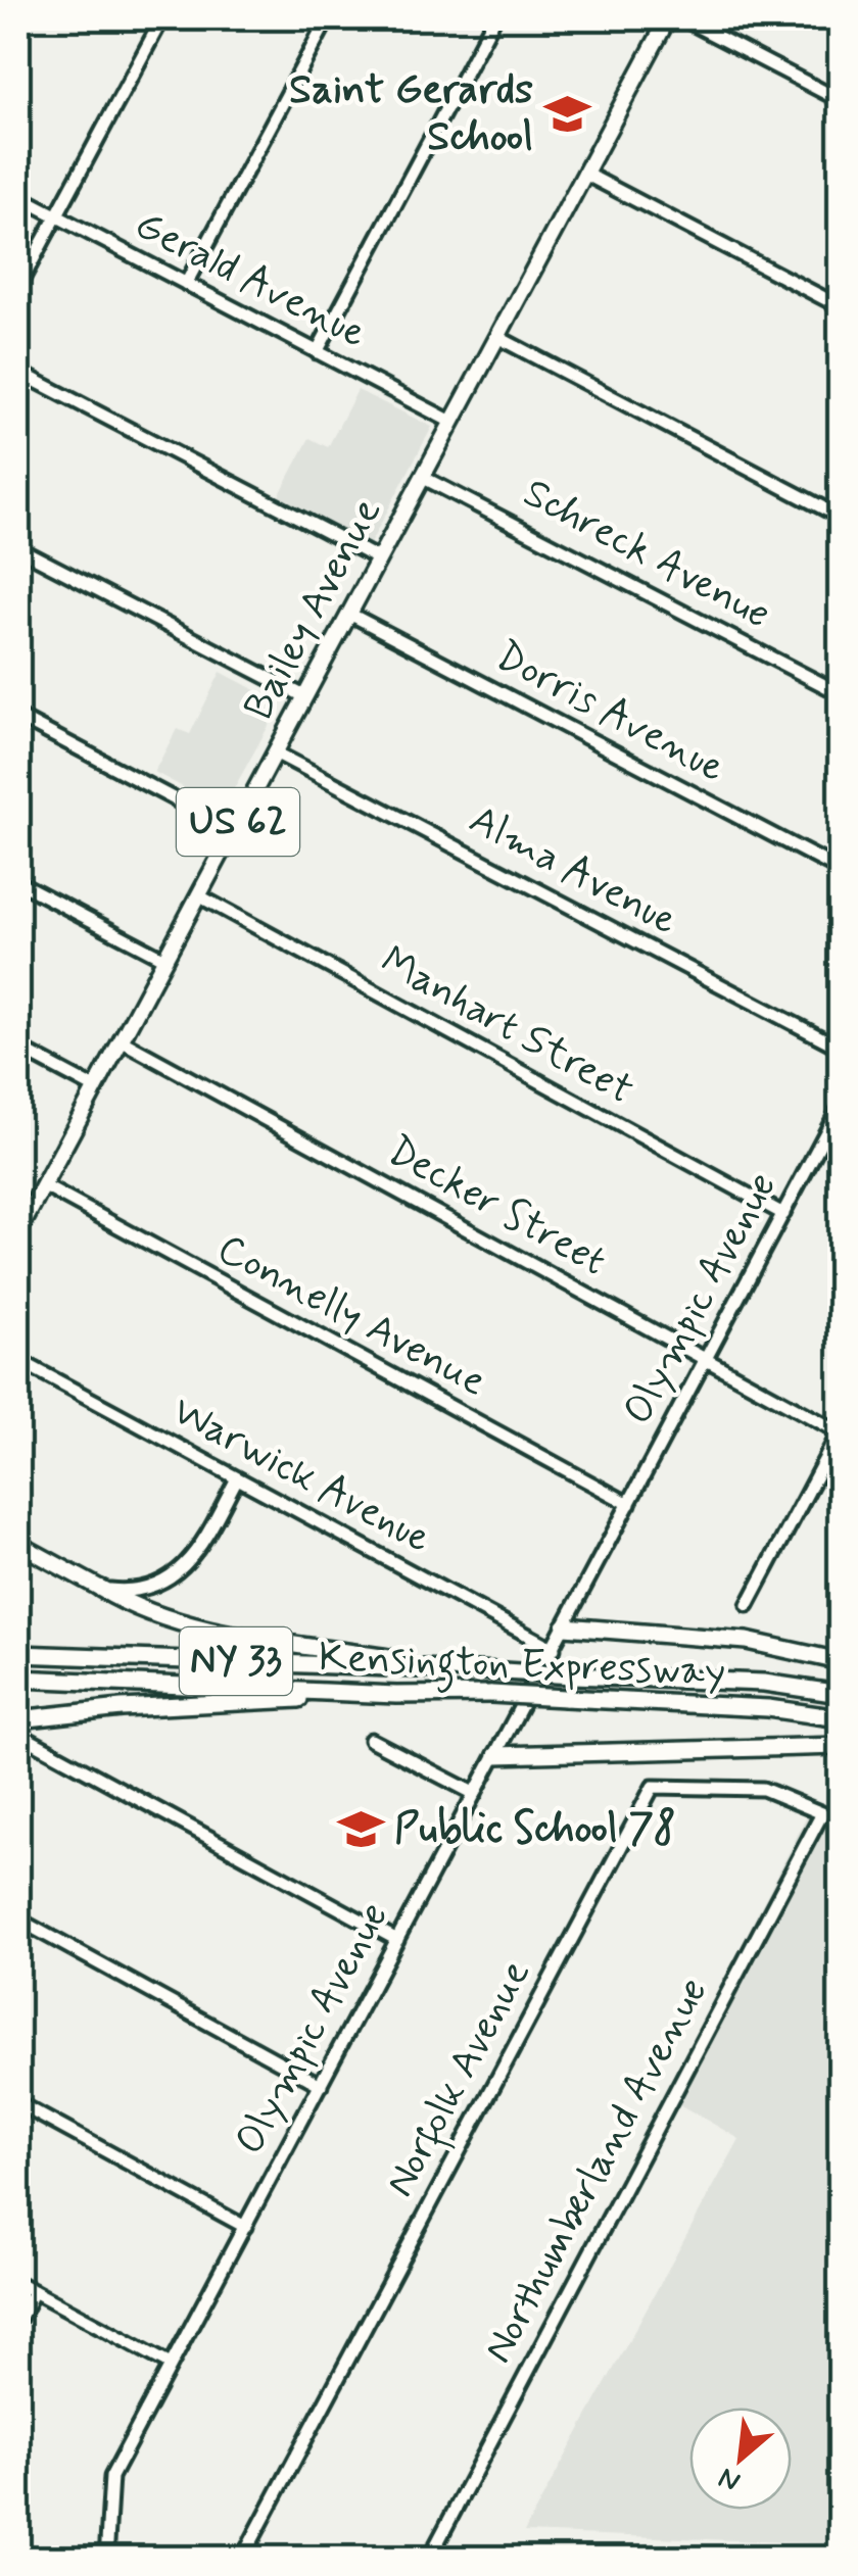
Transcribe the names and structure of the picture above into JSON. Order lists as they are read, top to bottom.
{
  "streets": {
    "highway": ["NY 33", "Kensington Expressway"],
    "main road": ["Bailey Avenue", "US 62"],
    "street": [
      "Gerald Avenue",
      "Schreck Avenue",
      "Dorris Avenue",
      "Alma Avenue",
      "Manhart Street",
      "Decker Street",
      "Olympic Avenue",
      "Connelly Avenue",
      "Warwick Avenue",
      "Norfolk Avenue",
      "Northumberland Avenue"
    ]
  },
  "crossings": [
    ["Gerald Avenue", "Bailey Avenue"],
    ["Schreck Avenue", "Bailey Avenue"],
    ["Bailey Avenue", "Dorris Avenue"],
    ["Bailey Avenue", "Alma Avenue"],
    ["Bailey Avenue", "Manhart Street"],
    ["Bailey Avenue", "Decker Street"],
    ["Bailey Avenue", "Connelly Avenue"],
    ["Manhart Street", "Olympic Avenue"],
    ["Decker Street", "Olympic Avenue"],
    ["Olympic Avenue", "Connelly Avenue"],
    ["Olympic Avenue", "Warwick Avenue"],
    ["Norfolk Avenue", "Northumberland Avenue"]
  ],
  "places": {
    "school or university": ["Saint Gerards School", "Public School 78"]
  },
  "north": "bottom left"
}
